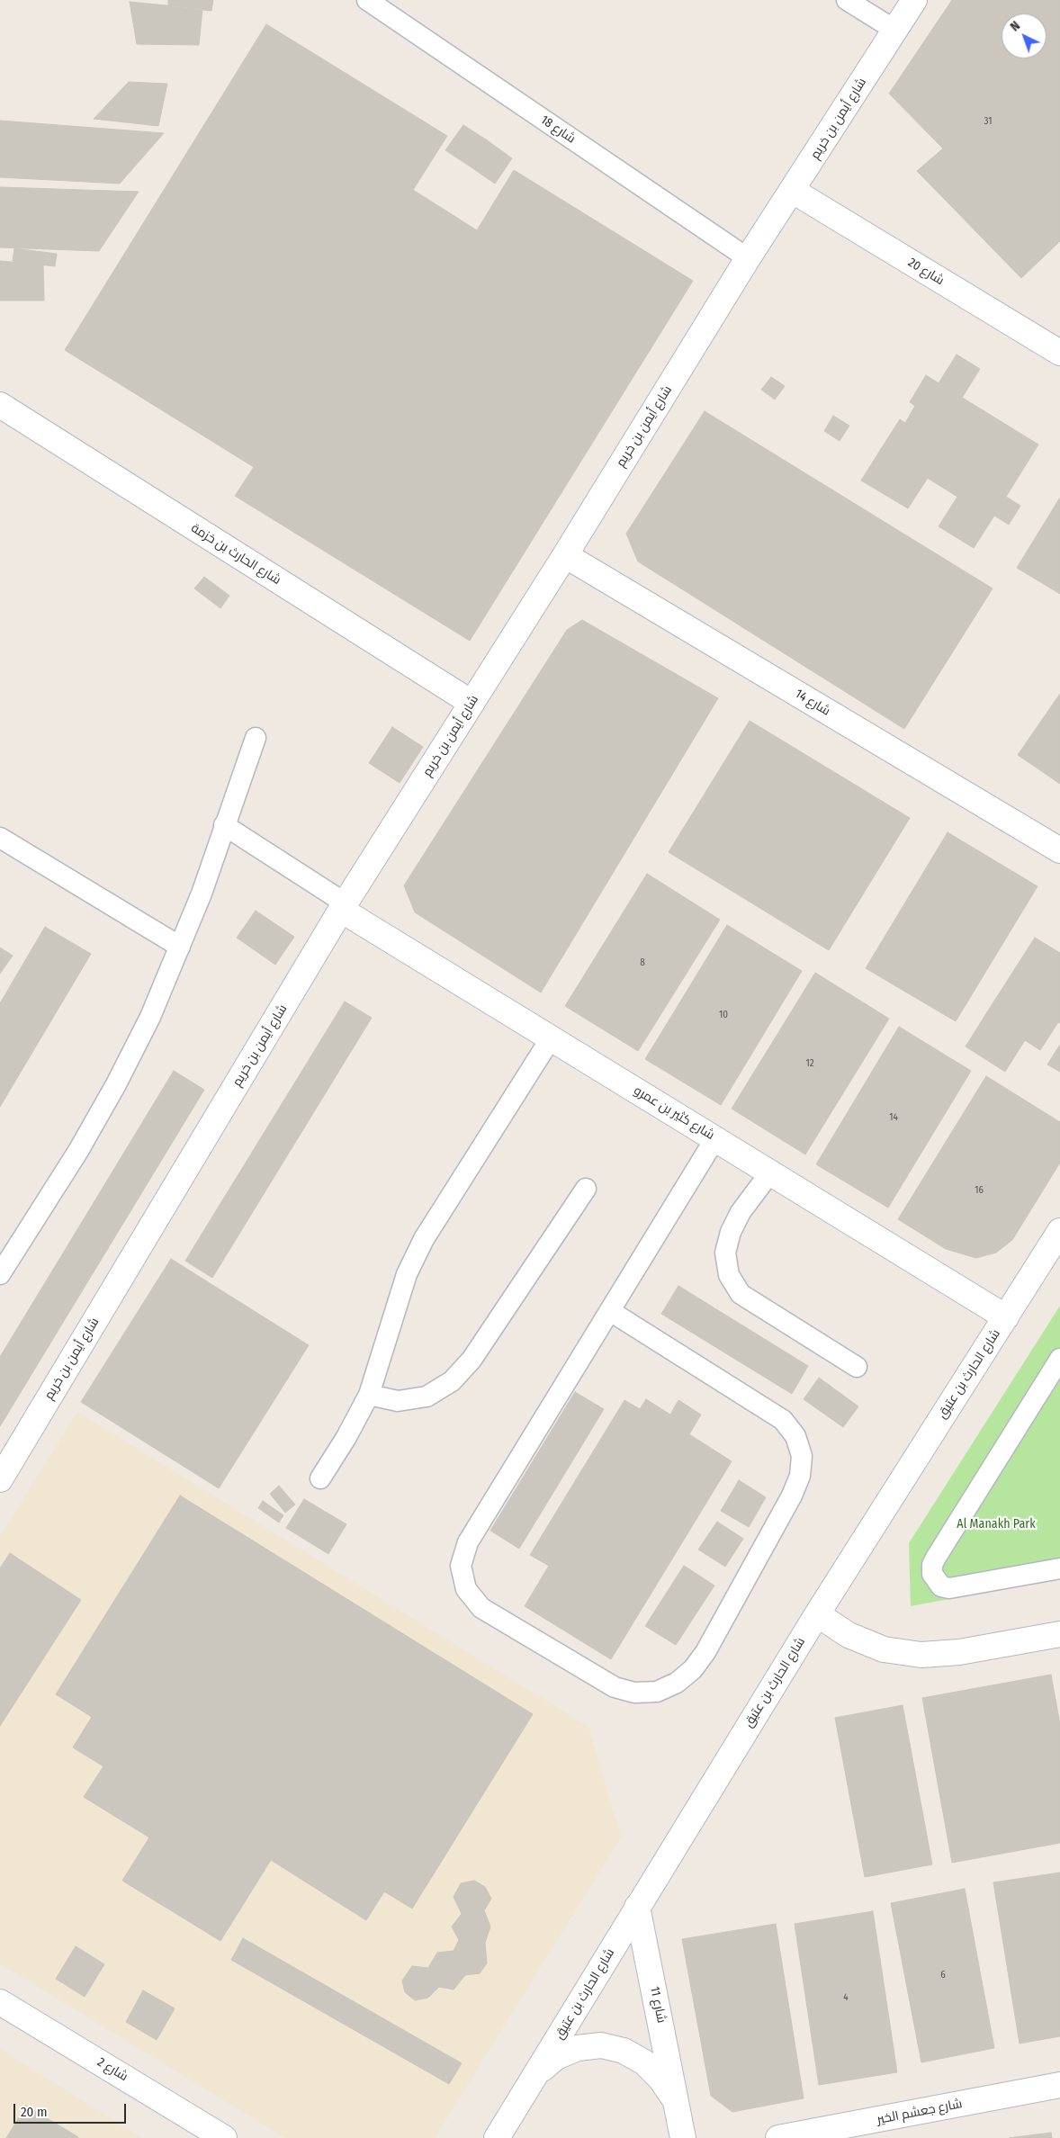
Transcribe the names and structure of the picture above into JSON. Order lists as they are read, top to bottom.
{
  "streets": {
    "street": [
      "شارع أيمن بن خريم",
      "شارع 20",
      "شارع الحارث بن خزمة",
      "شارع 14",
      "شارع كثير بن عمرو",
      "شارع الحارث بن عتيق",
      "شارع 11",
      "شارع 2",
      "شارع جعشم الخير"
    ],
    "lane": ["شارع 18"]
  },
  "crossings": [
    ["شارع أيمن بن خريم", "شارع 18"],
    ["شارع أيمن بن خريم", "شارع 20"],
    ["شارع أيمن بن خريم", "شارع الحارث بن خزمة"],
    ["شارع أيمن بن خريم", "شارع 14"],
    ["شارع أيمن بن خريم", "شارع كثير بن عمرو"],
    ["شارع كثير بن عمرو", "شارع الحارث بن عتيق"],
    ["شارع الحارث بن عتيق", "شارع 11"]
  ],
  "parks": ["Al Manakh Park"],
  "house_numbers": [
    "31",
    "8",
    "10",
    "12",
    "14",
    "16",
    "6",
    "4"
  ],
  "scale_bar": "20 m",
  "north": "top left"
}
